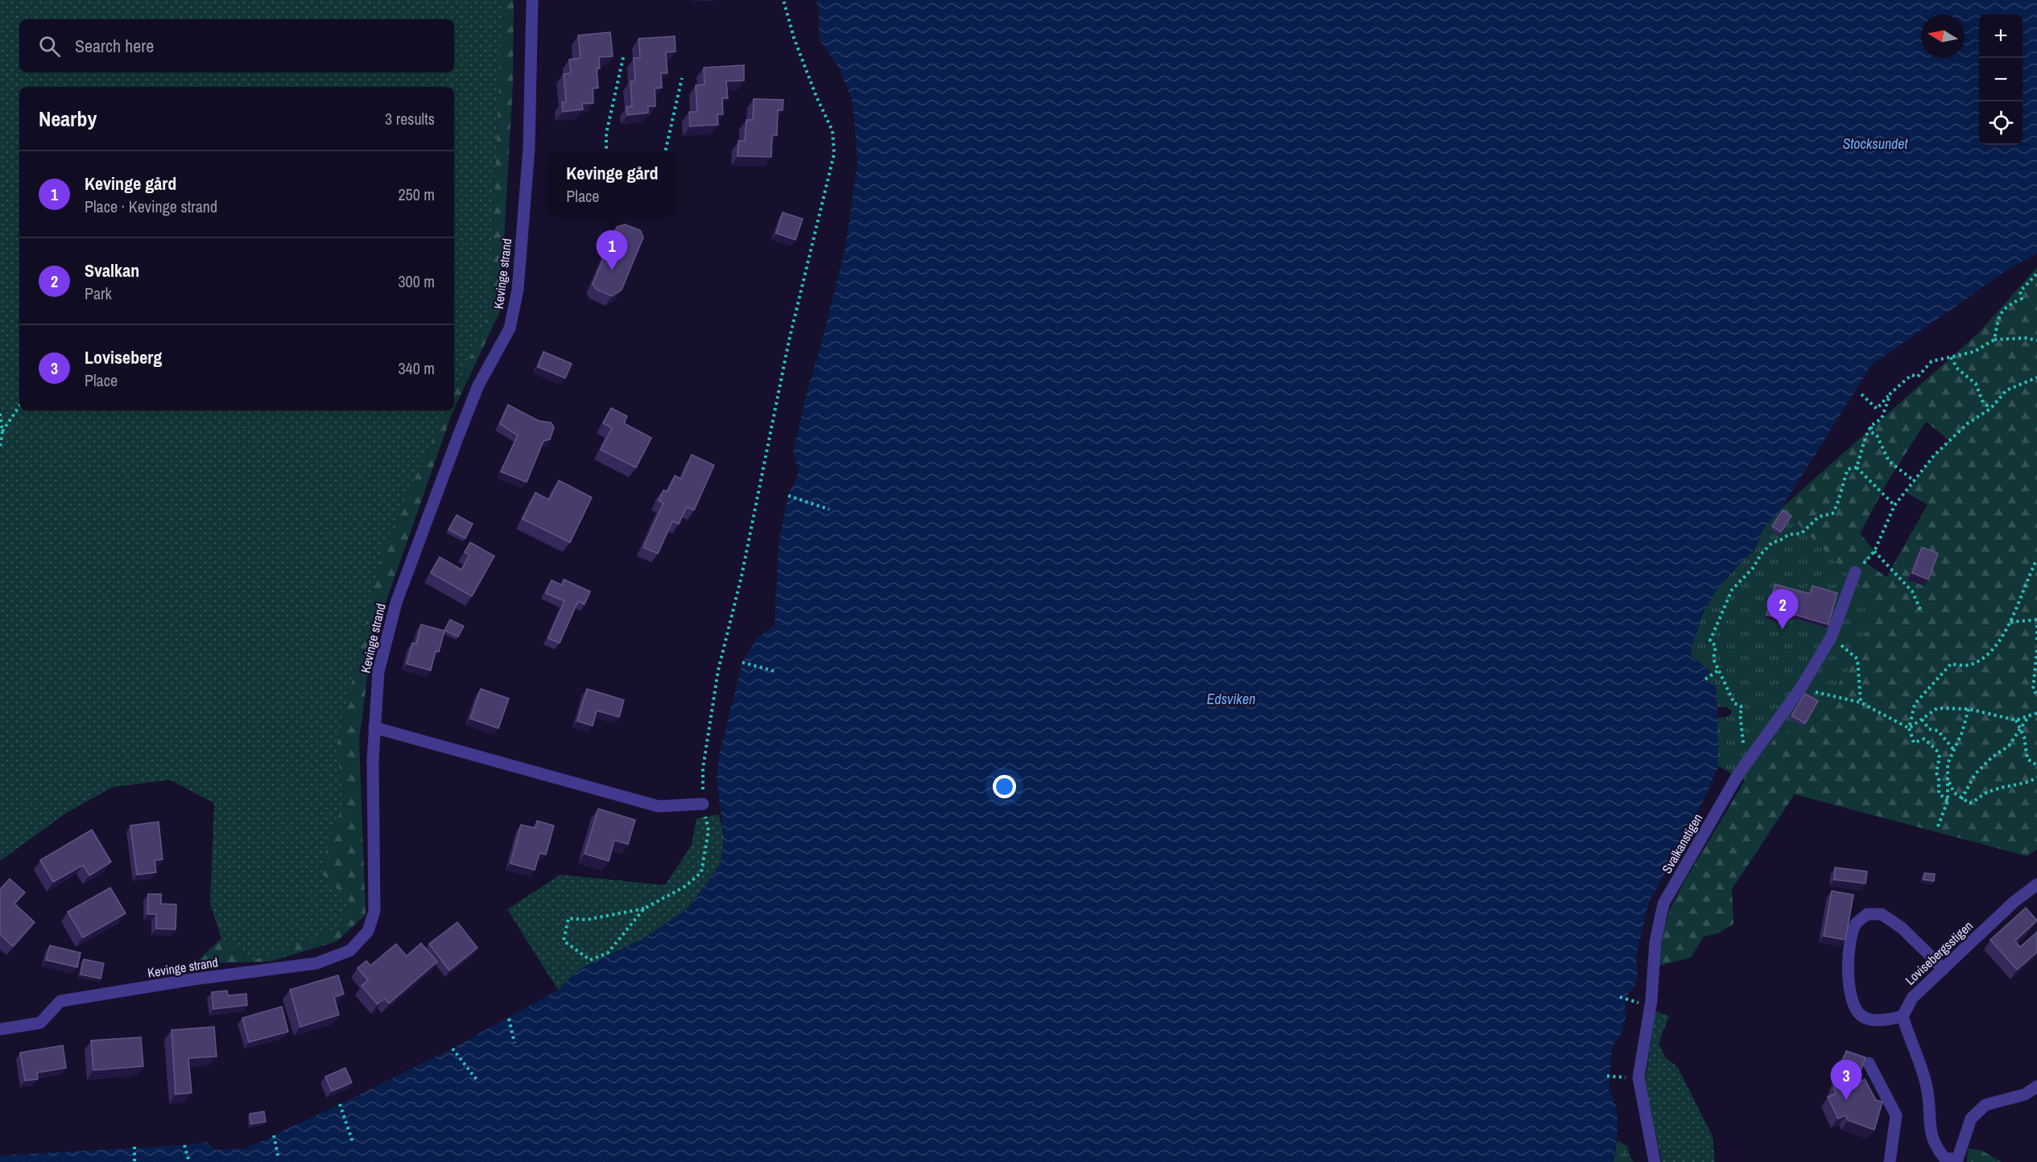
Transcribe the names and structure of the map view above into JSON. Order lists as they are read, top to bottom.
{
  "streets": {
    "street": ["Kevinge strand", "Svalkanstigen", "Lovisebergsstigen"]
  },
  "water": ["Stocksundet", "Edsviken"],
  "north": "left",
  "page": {
    "map_buttons": ["+", "−"],
    "search": "Search here",
    "heading": ["Nearby", "3 results"],
    "list": [
      {
        "mark": "1",
        "name": "Kevinge gård",
        "note": "Place · Kevinge strand",
        "value": "250 m"
      },
      {
        "mark": "2",
        "name": "Svalkan",
        "note": "Park",
        "value": "300 m"
      },
      {
        "mark": "3",
        "name": "Loviseberg",
        "note": "Place",
        "value": "340 m"
      }
    ],
    "popup": ["Kevinge gård", "Place"],
    "pins": ["1", "2", "3"]
  }
}
